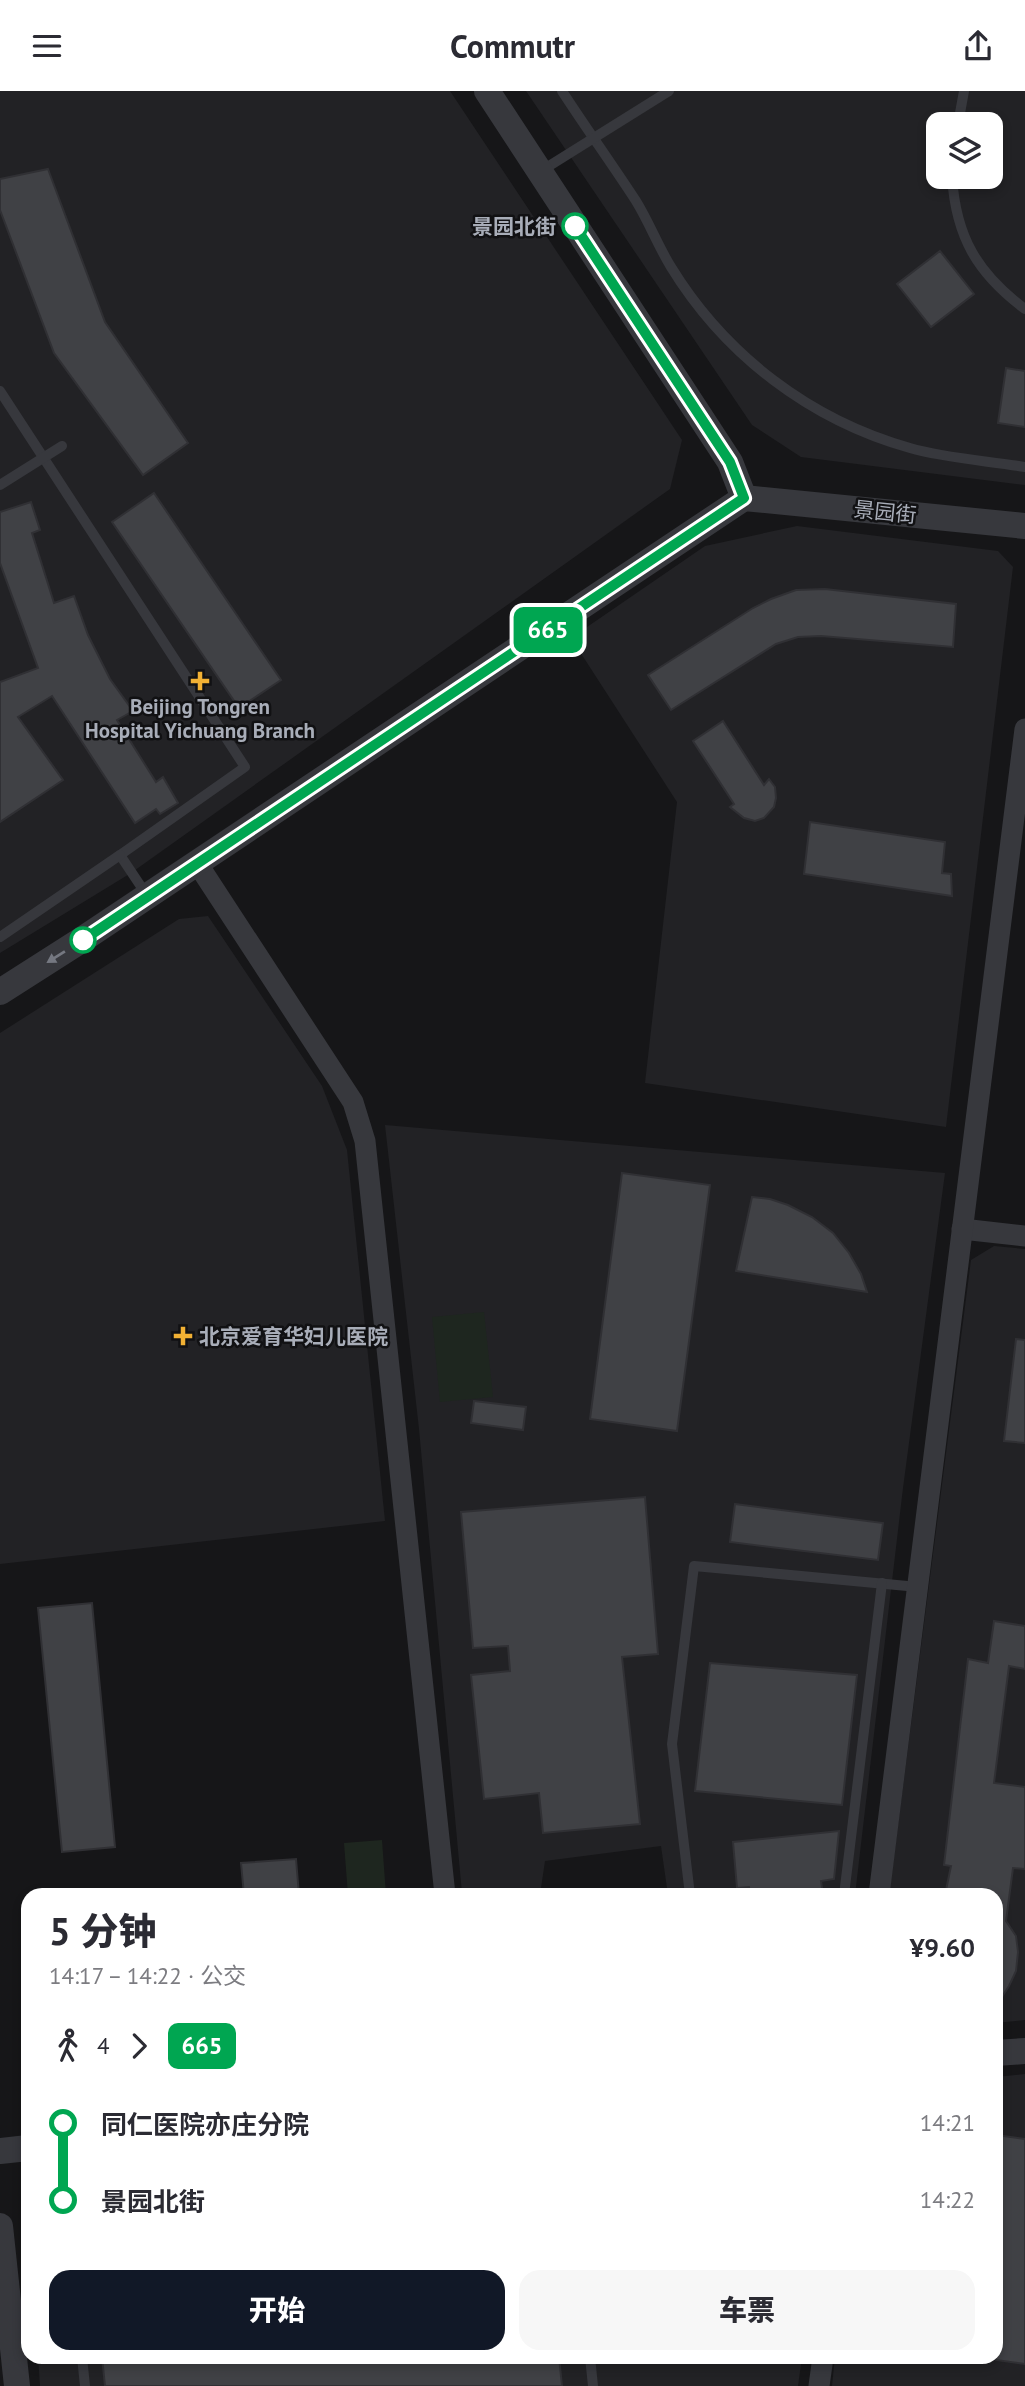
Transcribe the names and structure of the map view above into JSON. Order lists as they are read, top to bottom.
{
  "streets": {
    "street": ["景园街"]
  },
  "places": {
    "other": ["景园北街"],
    "health": ["Beijing Tongren Hospital Yichuang Branch", "北京爱育华妇儿医院"]
  },
  "lines": ["bus line 665"],
  "page": {
    "header": "Commutr",
    "on_map": "665",
    "heading": ["5 分钟", "14:17 – 14:22 · 公交", "¥9.60"],
    "legs": ["4", "665"],
    "list": [
      {
        "name": "同仁医院亦庄分院",
        "value": "14:21"
      },
      {
        "name": "景园北街",
        "value": "14:22"
      }
    ],
    "buttons": ["开始", "车票"]
  }
}
